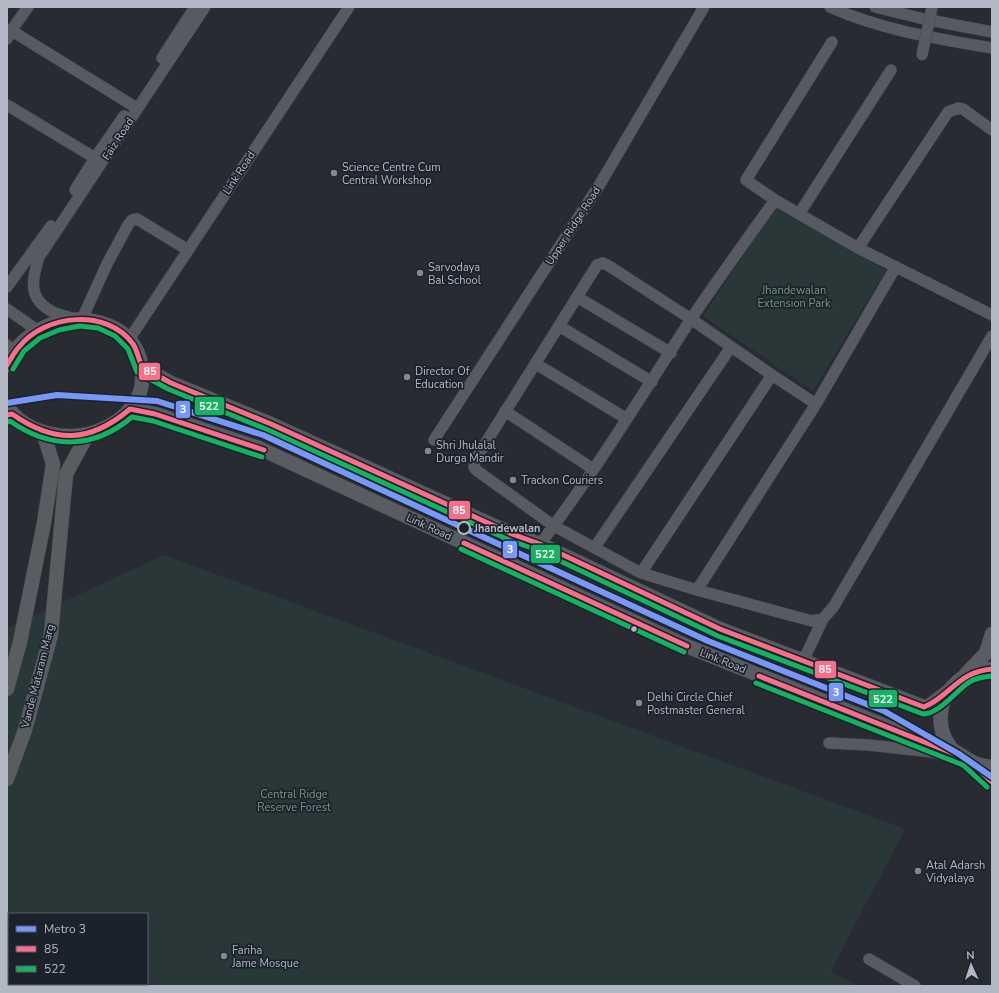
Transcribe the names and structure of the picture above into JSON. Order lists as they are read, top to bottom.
{
  "streets": {
    "main road": ["Link Road", "Vande Mataram Marg"],
    "street": ["Faiz Road", "Upper Ridge Road"]
  },
  "parks": ["Jhandewalan Extension Park", "Central Ridge Reserve Forest"],
  "places": [
    "Science Centre Cum Central Workshop",
    "Sarvodaya Bal School",
    "Director Of Education",
    "Shri Jhulalal Durga Mandir",
    "Trackon Couriers",
    "Jhandewalan",
    "Delhi Circle Chief Postmaster General",
    "Atal Adarsh Vidyalaya",
    "Fariha Jame Mosque"
  ],
  "lines": ["transit line 85", "transit line 522", "metro line 3"],
  "legend": ["Metro 3", "85", "522"],
  "north": "top"
}
